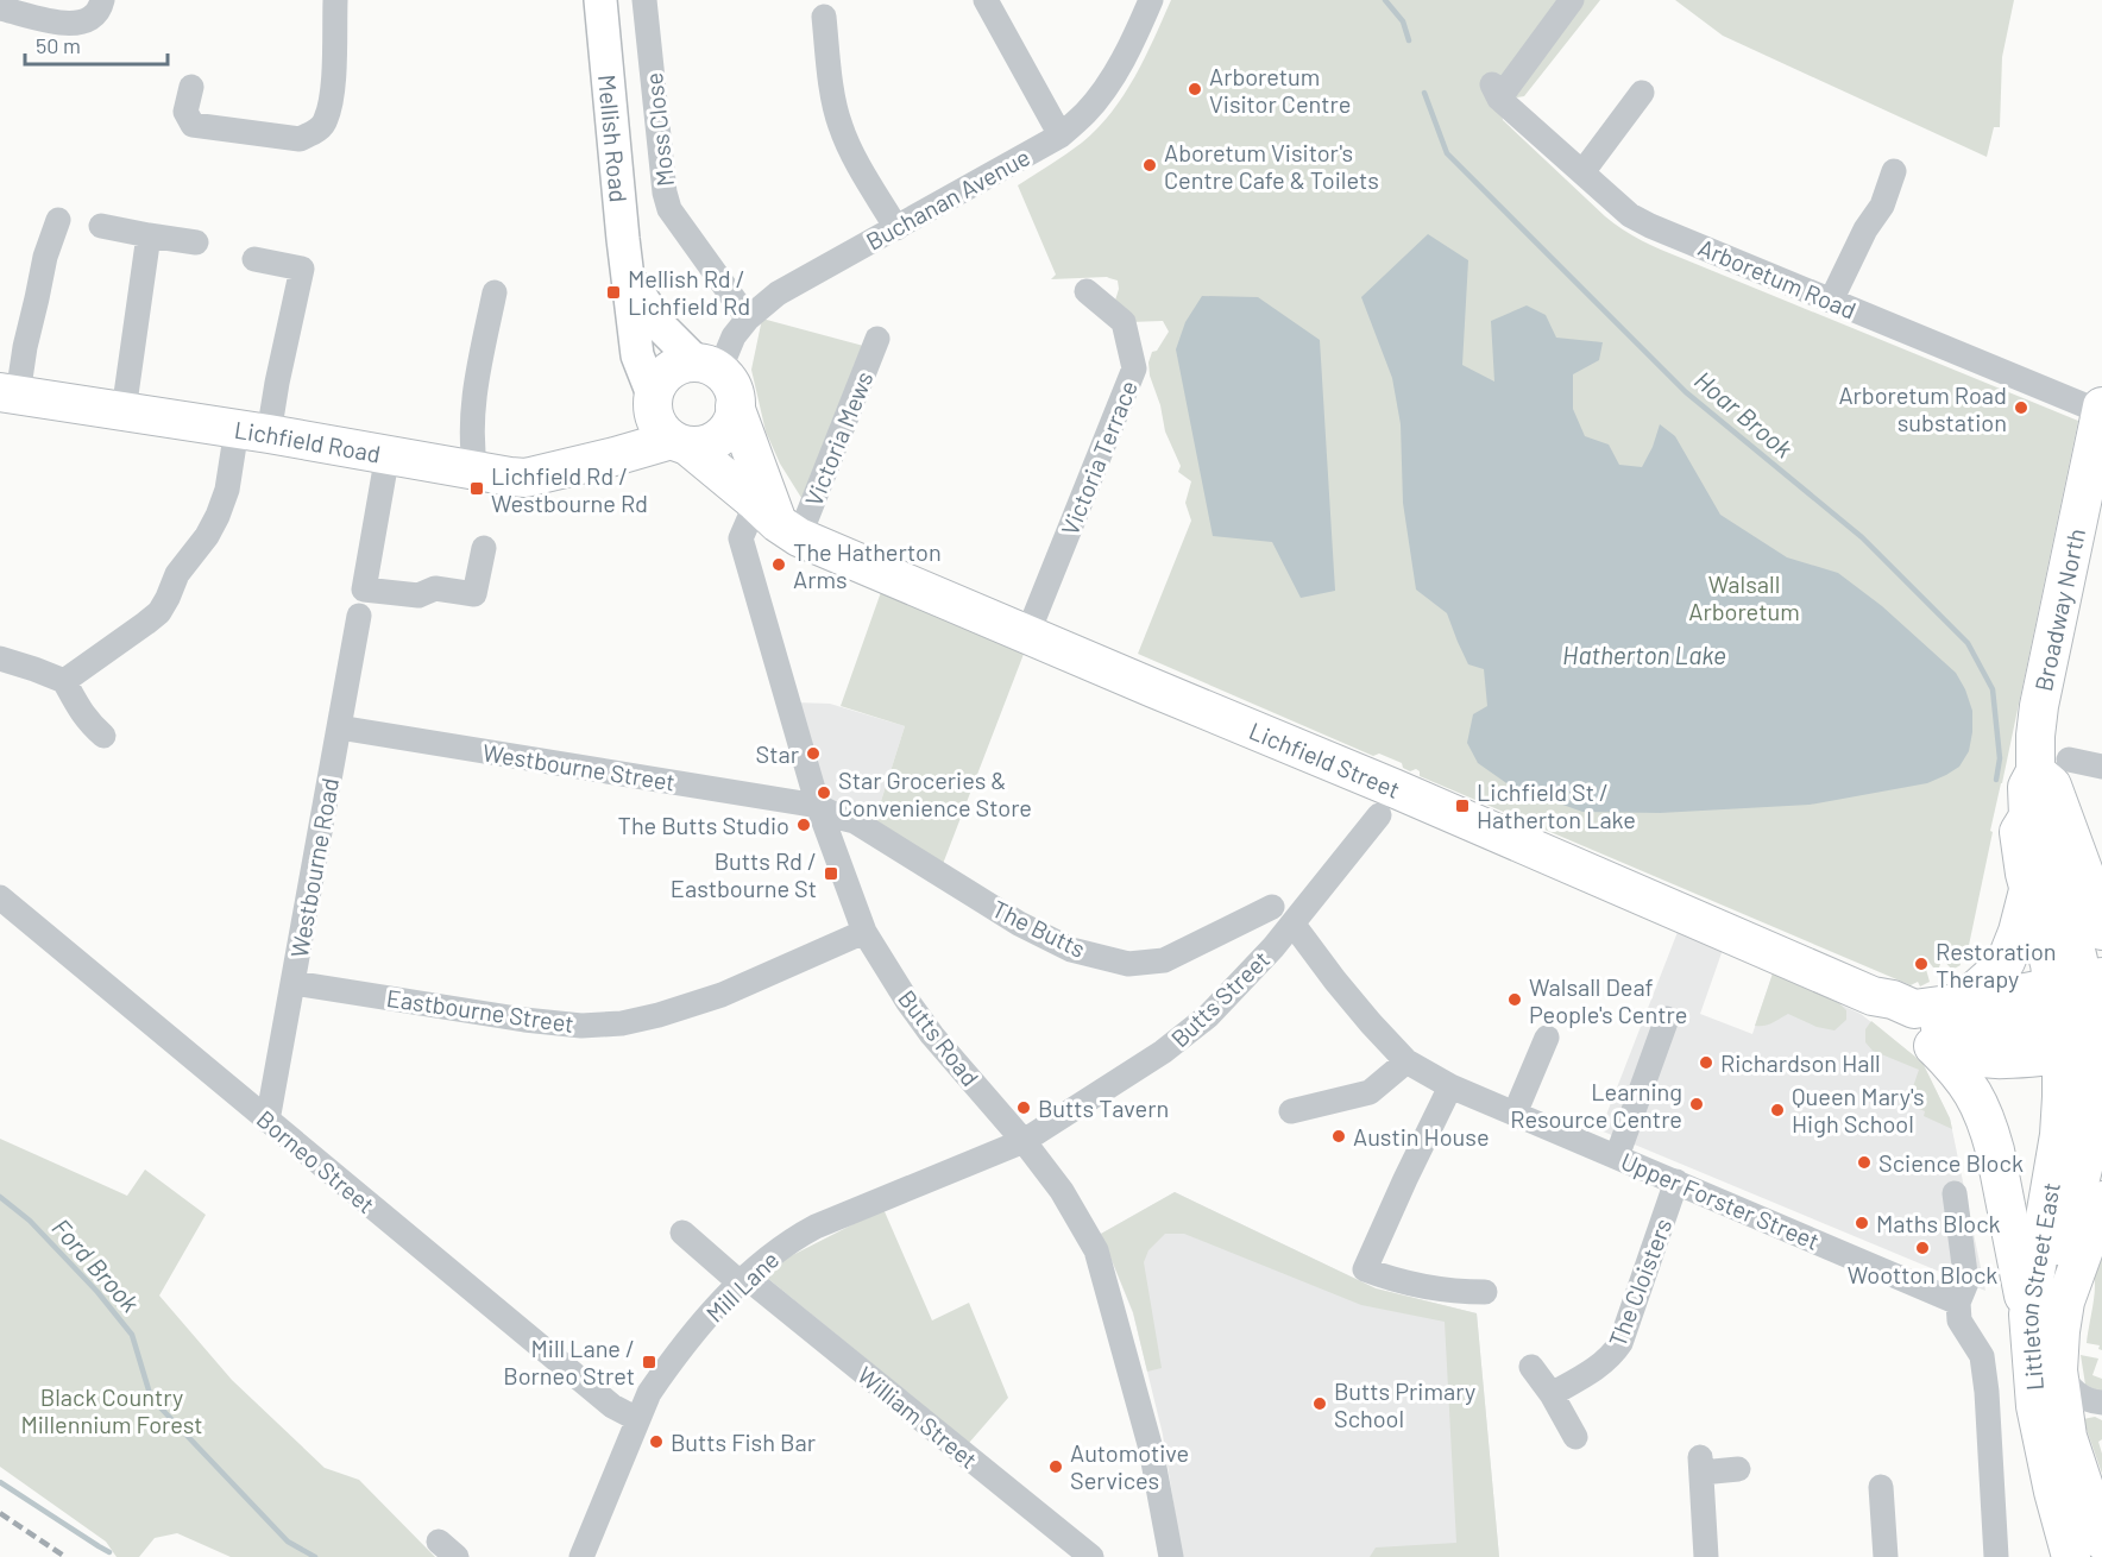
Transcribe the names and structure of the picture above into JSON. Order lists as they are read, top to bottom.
{
  "streets": {
    "highway": [
      "Lichfield Road",
      "Broadway North",
      "Lichfield Street",
      "Littleton Street East"
    ],
    "main road": ["Mellish Road"],
    "street": [
      "Moss Close",
      "Buchanan Avenue",
      "Arboretum Road",
      "Victoria Mews",
      "Victoria Terrace",
      "Westbourne Street",
      "Westbourne Road",
      "The Butts",
      "Butts Street",
      "Eastbourne Street",
      "Butts Road",
      "Borneo Street",
      "Upper Forster Street",
      "The Cloisters",
      "Mill Lane",
      "William Street"
    ]
  },
  "crossings": [
    ["Moss Close", "Buchanan Avenue"],
    ["Mellish Road", "Buchanan Avenue"],
    ["Mellish Road", "Lichfield Road"],
    ["Mellish Road", "Lichfield Street"],
    ["Buchanan Avenue", "Lichfield Road"],
    ["Buchanan Avenue", "Lichfield Street"],
    ["Arboretum Road", "Broadway North"],
    ["Victoria Mews", "Lichfield Street"],
    ["Victoria Mews", "Butts Road"],
    ["Lichfield Road", "Lichfield Street"],
    ["Victoria Terrace", "Lichfield Street"],
    ["Broadway North", "Lichfield Street"],
    ["Broadway North", "Littleton Street East"],
    ["Lichfield Street", "Butts Road"],
    ["Lichfield Street", "Littleton Street East"],
    ["Westbourne Street", "Westbourne Road"],
    ["Westbourne Street", "The Butts"],
    ["Westbourne Street", "Butts Road"],
    ["Westbourne Road", "Eastbourne Street"],
    ["Westbourne Road", "Borneo Street"],
    ["The Butts", "Butts Road"],
    ["Butts Street", "Butts Road"],
    ["Butts Street", "Upper Forster Street"],
    ["Butts Street", "Mill Lane"],
    ["Eastbourne Street", "Butts Road"],
    ["Butts Road", "Mill Lane"],
    ["Borneo Street", "Mill Lane"],
    ["Upper Forster Street", "The Cloisters"],
    ["Mill Lane", "William Street"]
  ],
  "water": ["Hoar Brook", "Hatherton Lake", "Ford Brook"],
  "parks": ["Walsall Arboretum", "Black Country Millennium Forest"],
  "places": {
    "other": [
      "Arboretum Visitor Centre",
      "Aboretum Visitor's Centre Cafe & Toilets",
      "Arboretum Road substation",
      "The Hatherton Arms",
      "Star",
      "Star Groceries & Convenience Store",
      "The Butts Studio",
      "Restoration Therapy",
      "Walsall Deaf People's Centre",
      "Richardson Hall",
      "Learning Resource Centre",
      "Butts Tavern",
      "Queen Mary's High School",
      "Austin House",
      "Science Block",
      "Maths Block",
      "Wootton Block",
      "Butts Primary School",
      "Butts Fish Bar",
      "Automotive Services"
    ],
    "transit": [
      "Mellish Rd / Lichfield Rd",
      "Lichfield Rd / Westbourne Rd",
      "Lichfield St / Hatherton Lake",
      "Butts Rd / Eastbourne St",
      "Mill Lane / Borneo Stret"
    ]
  },
  "scale_bar": "50 m"
}
